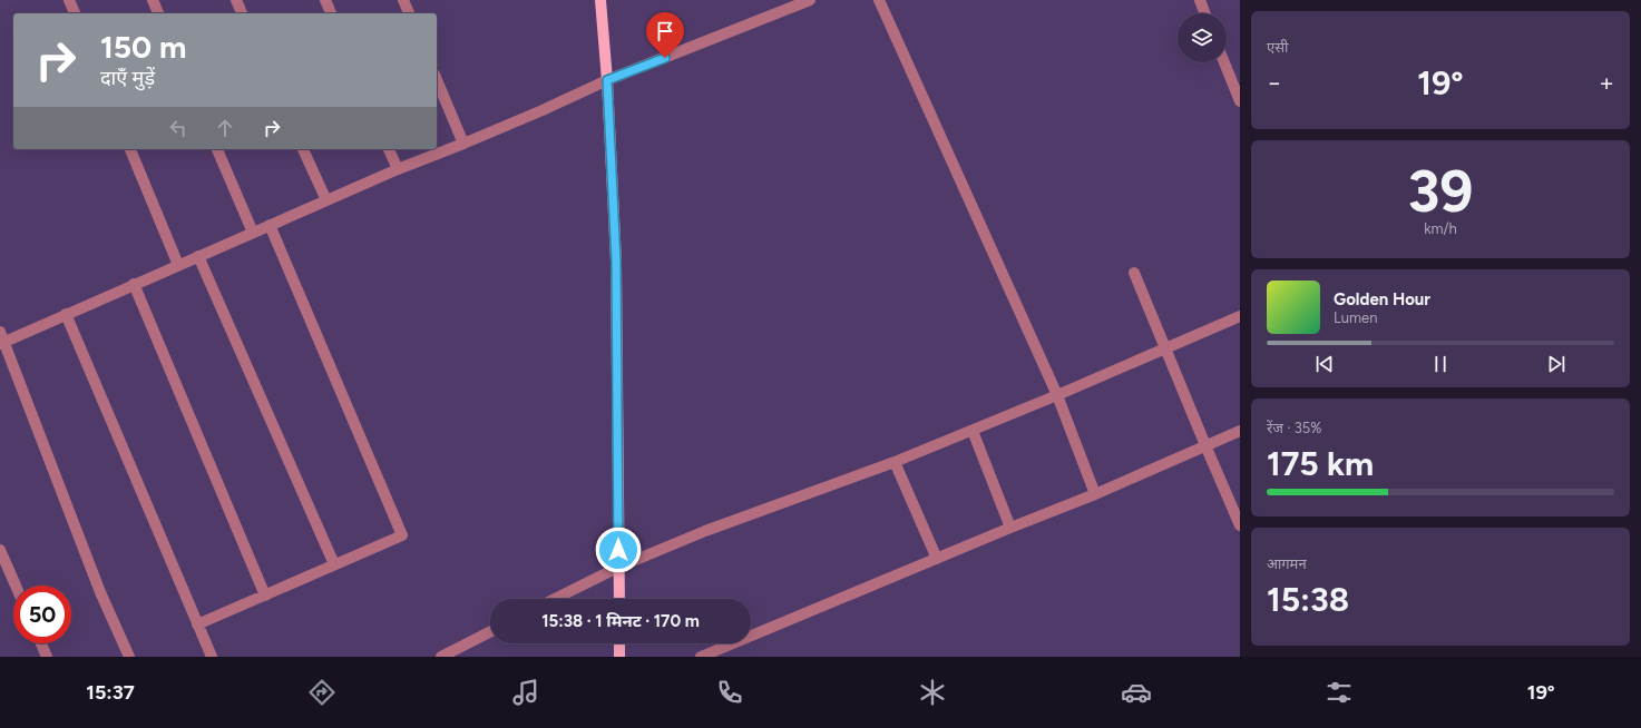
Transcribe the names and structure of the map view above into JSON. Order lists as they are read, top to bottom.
{
  "page": {
    "tile": [
      "एसी",
      ["39", "km/h"],
      ["रेंज · 35%", "175 km"],
      ["आगमन", "15:38"]
    ],
    "turn": ["150 m", "दाएँ मुड़ें"],
    "heat": ["−", "19°", "+"],
    "song": ["Golden Hour", "Lumen"],
    "limit": "50",
    "trip": "15:38 · 1 मिनट · 170 m",
    "tabs": ["15:37", "19°"]
  }
}
